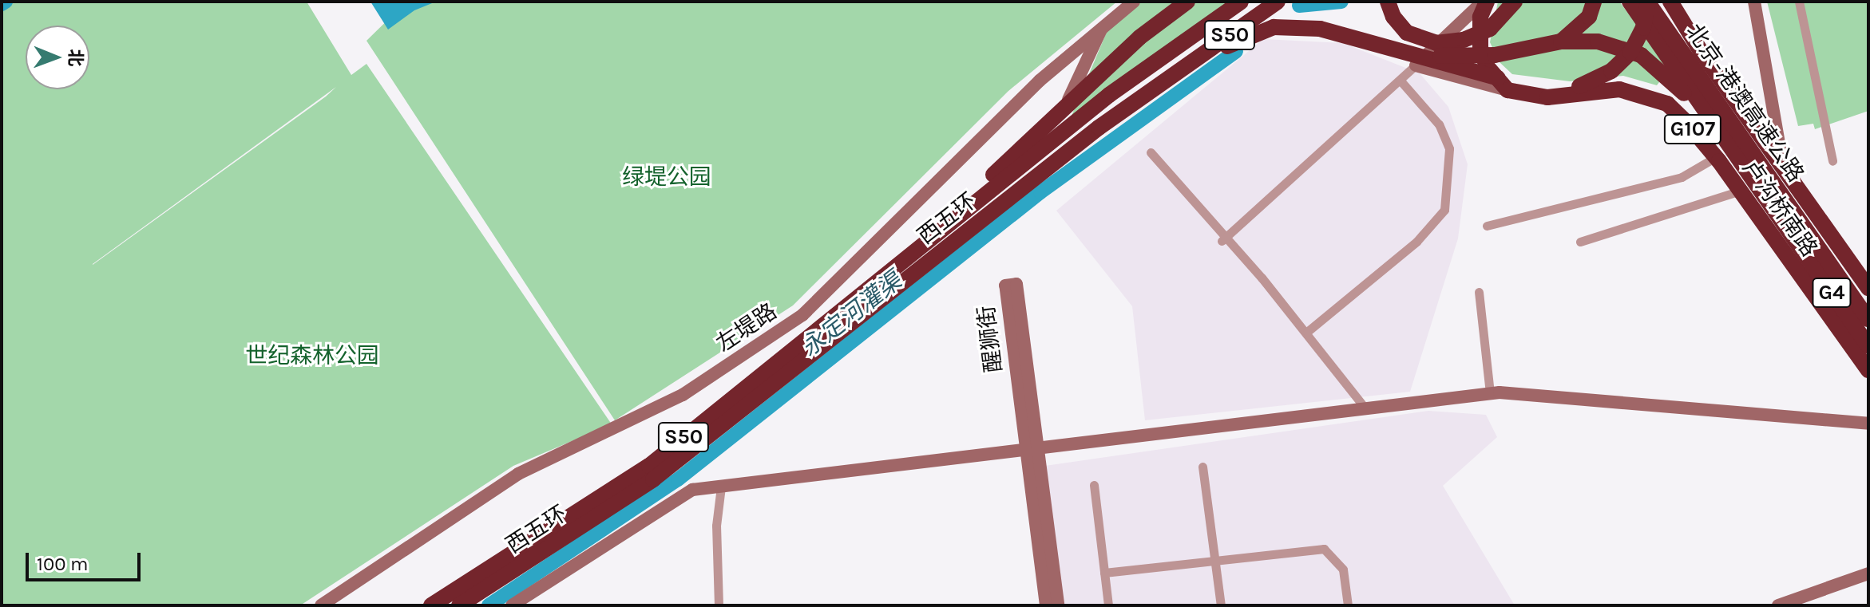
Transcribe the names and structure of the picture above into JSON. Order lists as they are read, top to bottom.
{
  "streets": {
    "highway": [
      "S50",
      "北京-港澳高速公路",
      "G107",
      "卢沟桥南路",
      "西五环",
      "G4"
    ],
    "street": ["左堤路", "醒狮街"]
  },
  "crossings": [
    ["北京-港澳高速公路", "G4"]
  ],
  "water": ["永定河灌渠"],
  "parks": ["绿堤公园", "世纪森林公园"],
  "scale_bar": "100 m",
  "north": "right"
}
